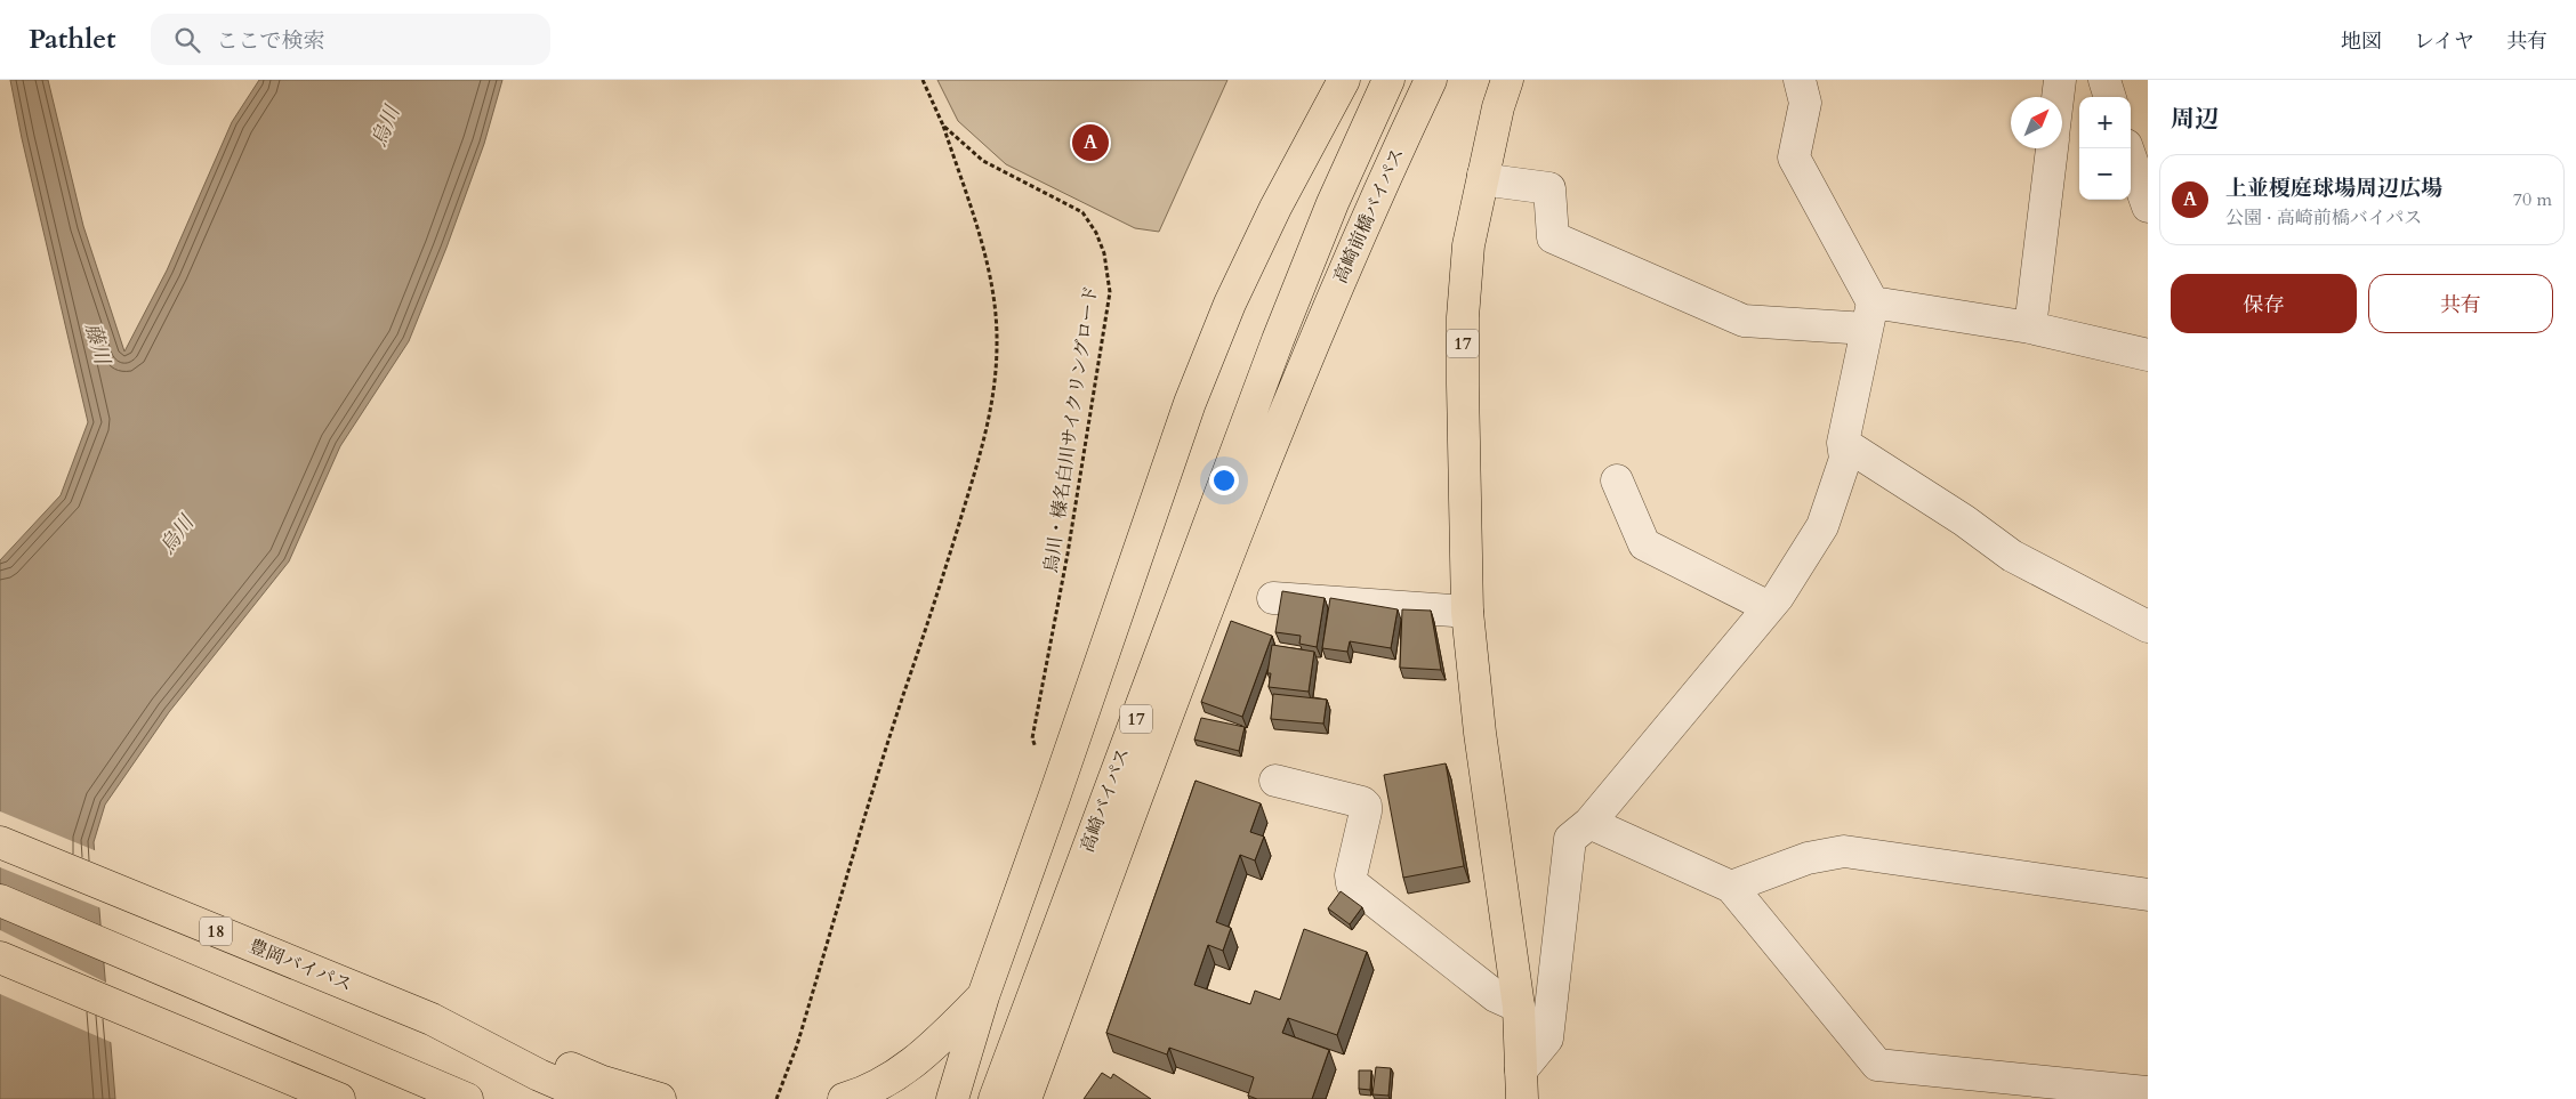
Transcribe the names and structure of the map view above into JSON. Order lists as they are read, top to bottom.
{
  "streets": {
    "highway": [
      "高崎前橋バイパス",
      "17",
      "高崎バイパス",
      "18",
      "豊岡バイパス"
    ],
    "path": ["烏川・榛名白川サイクリングロード"]
  },
  "crossings": [
    ["高崎前橋バイパス", "高崎バイパス"]
  ],
  "water": ["烏川", "藤川"],
  "north": "top right",
  "page": {
    "header": "Pathlet",
    "search": "ここで検索",
    "nav": ["地図", "レイヤ", "共有"],
    "heading": "周辺",
    "map_buttons": ["+", "−"],
    "pins": "A",
    "list": [
      {
        "mark": "A",
        "name": "上並榎庭球場周辺広場",
        "note": "公園 · 高崎前橋バイパス",
        "value": "70 m"
      }
    ],
    "buttons": ["保存", "共有"]
  }
}
